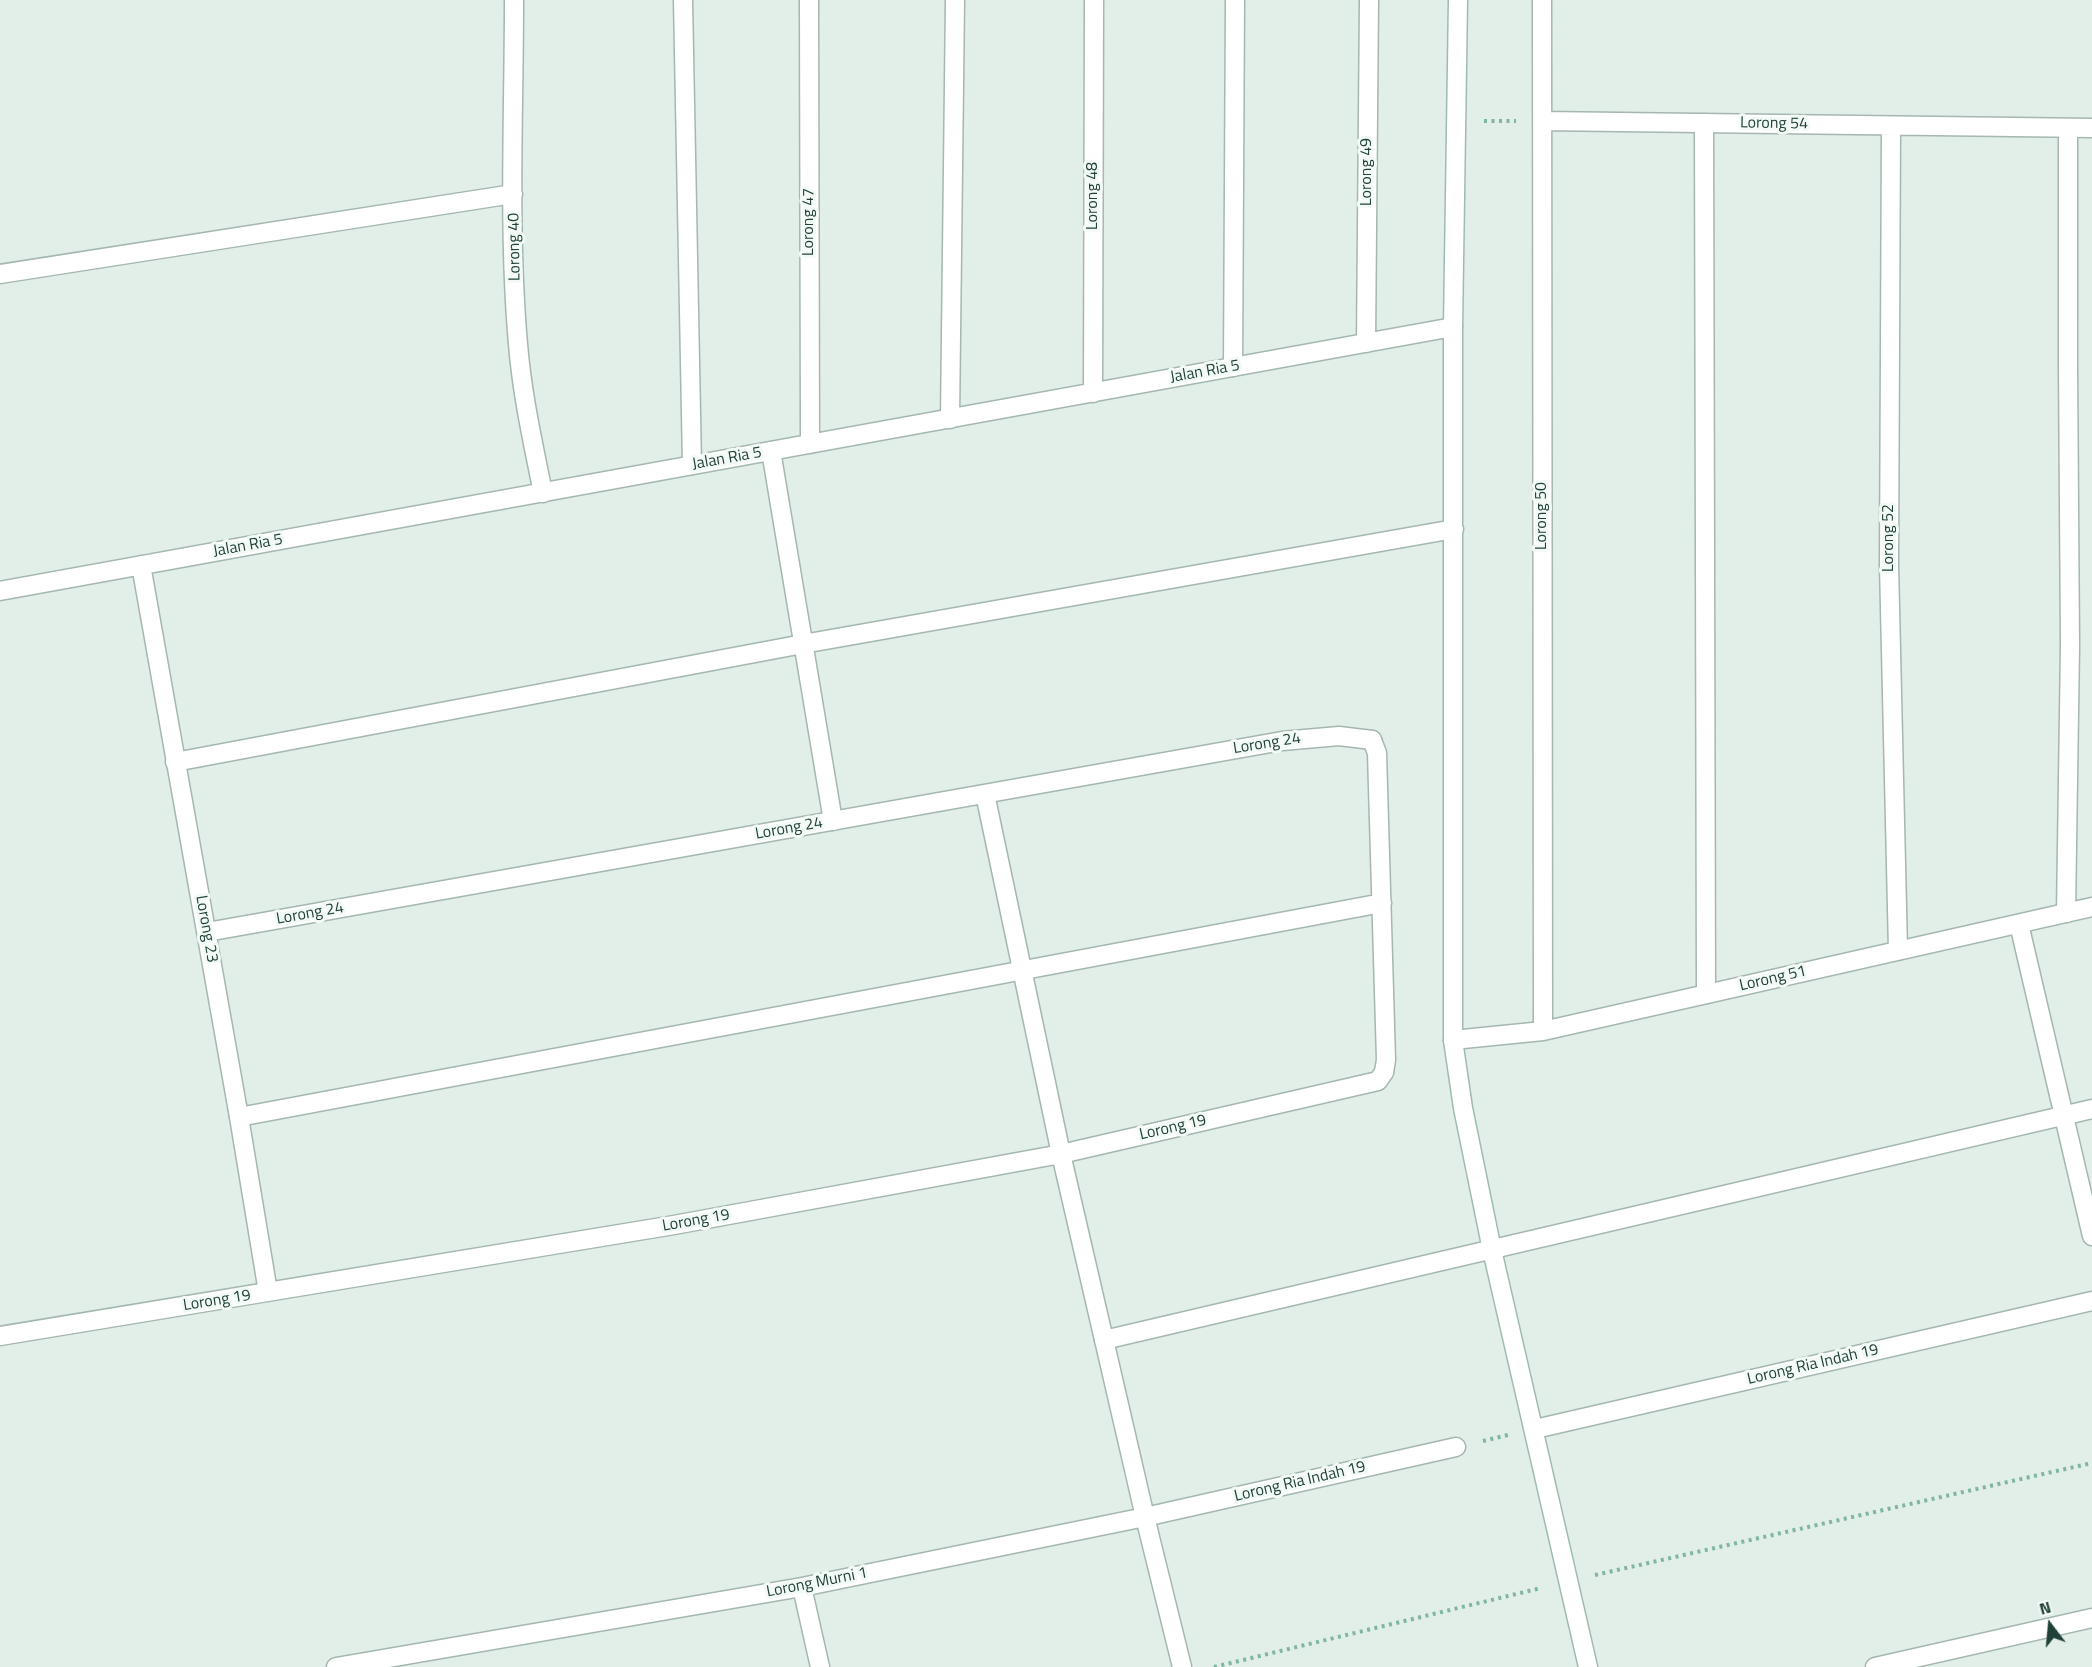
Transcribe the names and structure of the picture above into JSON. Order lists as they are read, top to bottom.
{
  "streets": {
    "street": [
      "Lorong 54",
      "Lorong 49",
      "Lorong 48",
      "Lorong 47",
      "Lorong 40",
      "Jalan Ria 5",
      "Lorong 50",
      "Lorong 52",
      "Lorong 24",
      "Lorong 23",
      "Lorong 51",
      "Lorong 19",
      "Lorong Ria Indah 19",
      "Lorong Murni 1"
    ]
  },
  "crossings": [
    ["Lorong 54", "Lorong 50"],
    ["Lorong 54", "Lorong 52"],
    ["Lorong 49", "Jalan Ria 5"],
    ["Lorong 48", "Jalan Ria 5"],
    ["Lorong 47", "Jalan Ria 5"],
    ["Lorong 40", "Jalan Ria 5"],
    ["Jalan Ria 5", "Lorong 23"],
    ["Lorong 50", "Lorong 51"],
    ["Lorong 52", "Lorong 51"],
    ["Lorong 24", "Lorong 23"],
    ["Lorong 24", "Lorong 19"],
    ["Lorong 23", "Lorong 19"],
    ["Lorong Ria Indah 19", "Lorong Murni 1"]
  ],
  "north": "top"
}
